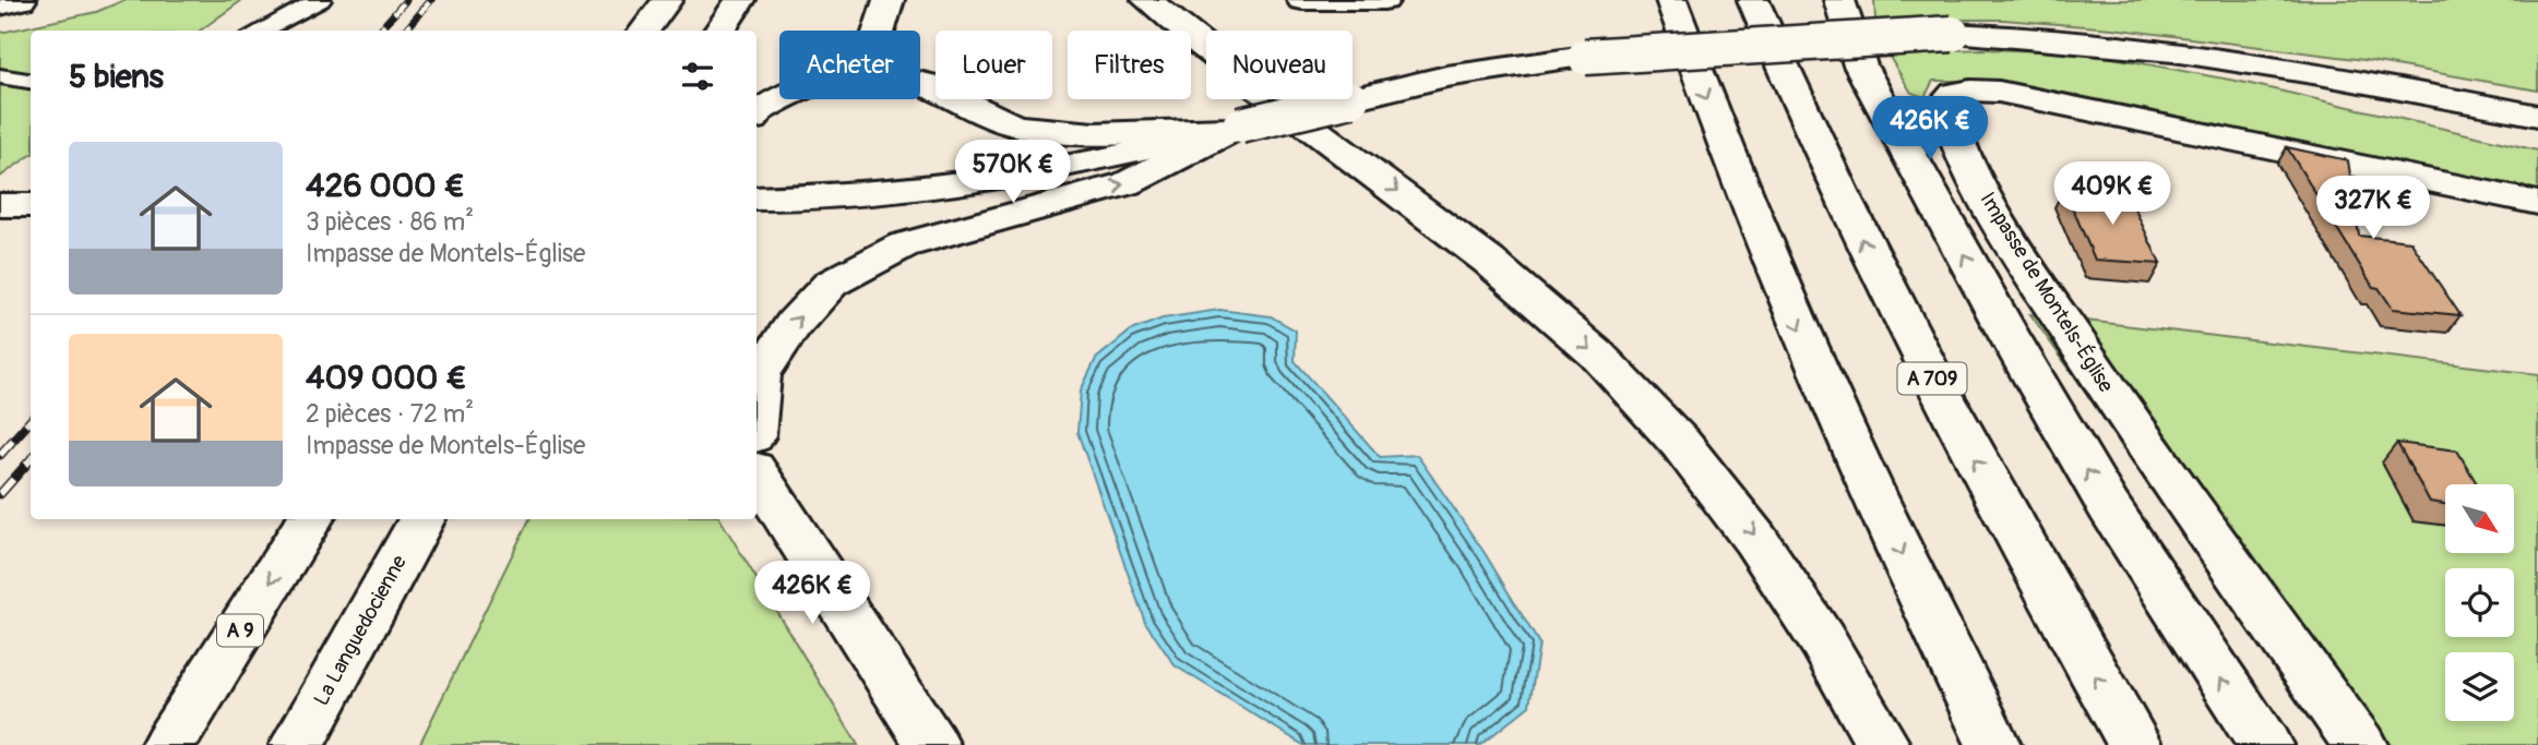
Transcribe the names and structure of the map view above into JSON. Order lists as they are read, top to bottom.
{
  "streets": {
    "main road": [
      "Impasse de Montels-Église",
      "A 709",
      "A 9",
      "La Languedocienne"
    ]
  },
  "north": "bottom right",
  "page": {
    "chip": [
      "Acheter",
      "Louer",
      "Filtres",
      "Nouveau"
    ],
    "heading": "5 biens",
    "price": [
      "426K €",
      "570K €",
      "409K €",
      "327K €",
      "426K €"
    ],
    "list": [
      {
        "name": "426 000 €",
        "note": "3 pièces · 86 m² · Impasse de Montels-Église"
      },
      {
        "name": "409 000 €",
        "note": "2 pièces · 72 m² · Impasse de Montels-Église"
      }
    ]
  }
}
